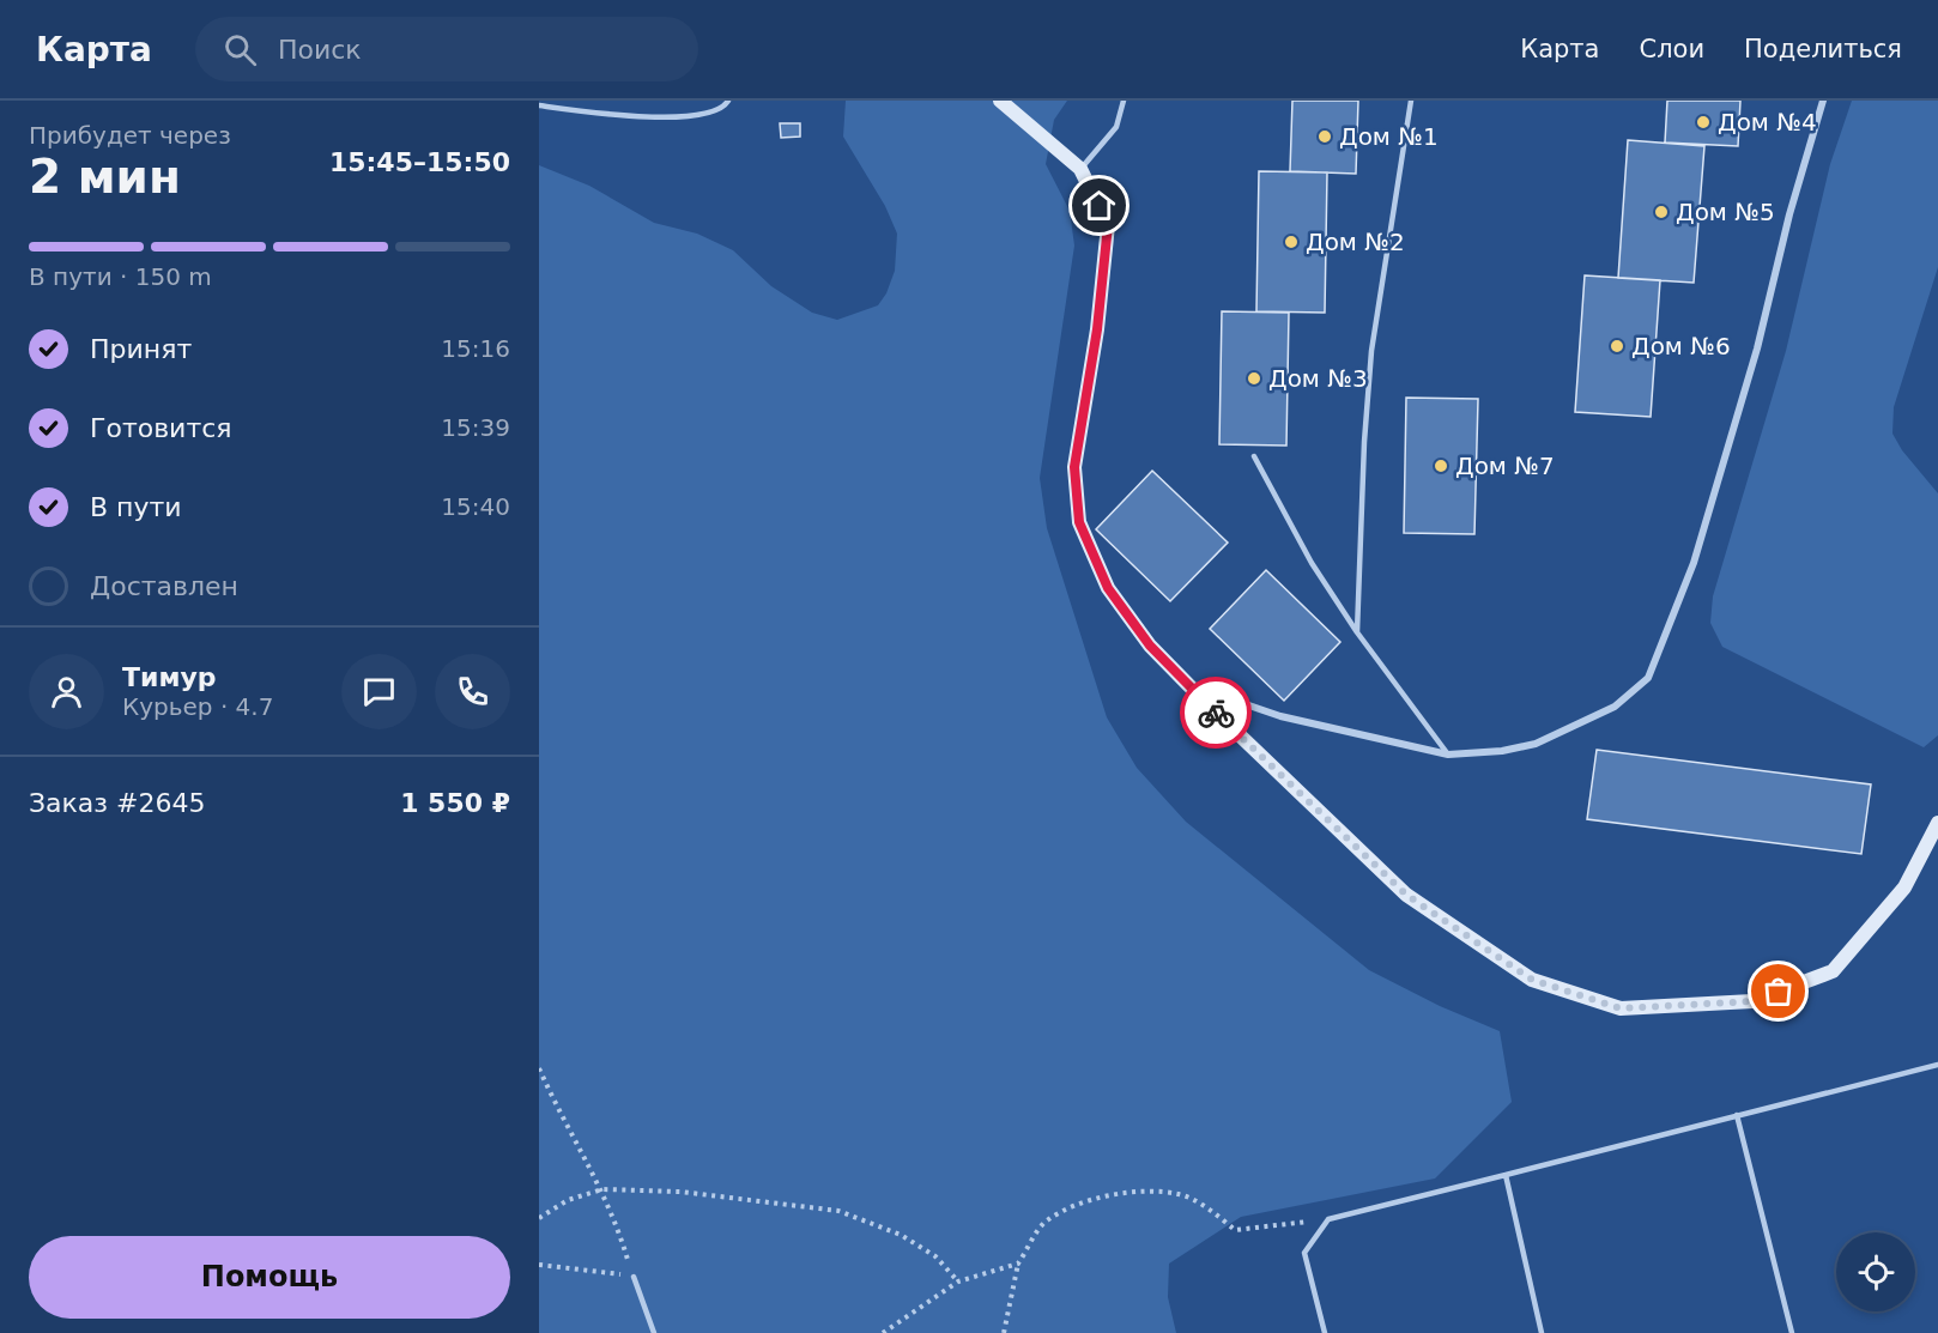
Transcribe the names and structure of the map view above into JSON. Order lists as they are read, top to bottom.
{
  "places": [
    "Дом №4",
    "Дом №1",
    "Дом №5",
    "Дом №2",
    "Дом №6",
    "Дом №3",
    "Дом №7"
  ],
  "page": {
    "header": "Карта",
    "search": "Поиск",
    "nav": ["Карта", "Слои", "Поделиться"],
    "heading": ["2 мин", "Прибудет через", "15:45–15:50"],
    "panel": [
      "Тимур",
      "Курьер · 4.7",
      "Заказ #2645",
      "1 550 ₽"
    ],
    "bar": "В пути · 150 m",
    "list": [
      ["Принят", "15:16"],
      ["Готовится", "15:39"],
      ["В пути", "15:40"],
      "Доставлен"
    ],
    "buttons": "Помощь"
  }
}
